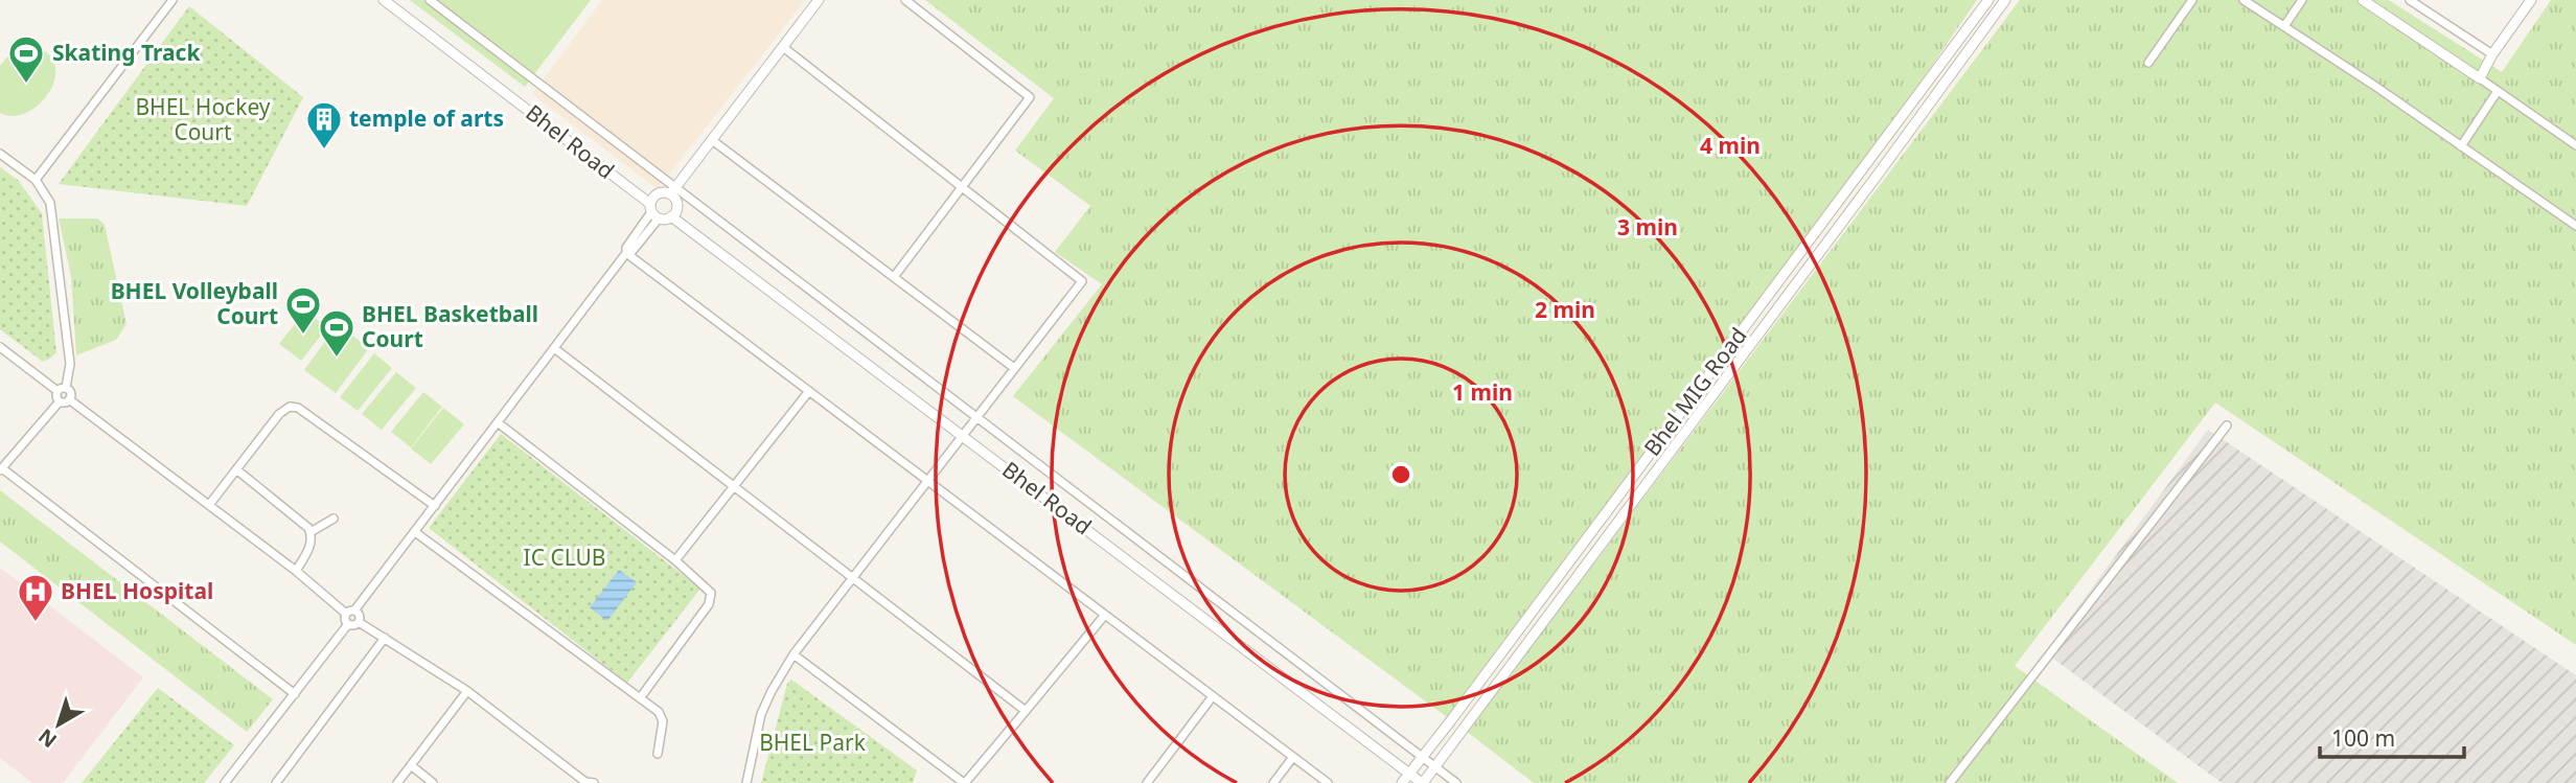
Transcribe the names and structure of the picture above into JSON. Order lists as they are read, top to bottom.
{
  "streets": {
    "street": ["Bhel Road", "Bhel MIG Road"]
  },
  "crossings": [
    ["Bhel Road", "Bhel MIG Road"]
  ],
  "parks": ["BHEL Hockey Court", "IC CLUB", "BHEL Park"],
  "places": {
    "sports": ["Skating Track", "BHEL Volleyball Court", "BHEL Basketball Court"],
    "building": ["temple of arts"],
    "hospital": ["BHEL Hospital"]
  },
  "scale_bar": "100 m",
  "north": "bottom left",
  "rings": [
    "4 min",
    "3 min",
    "2 min",
    "1 min"
  ]
}
